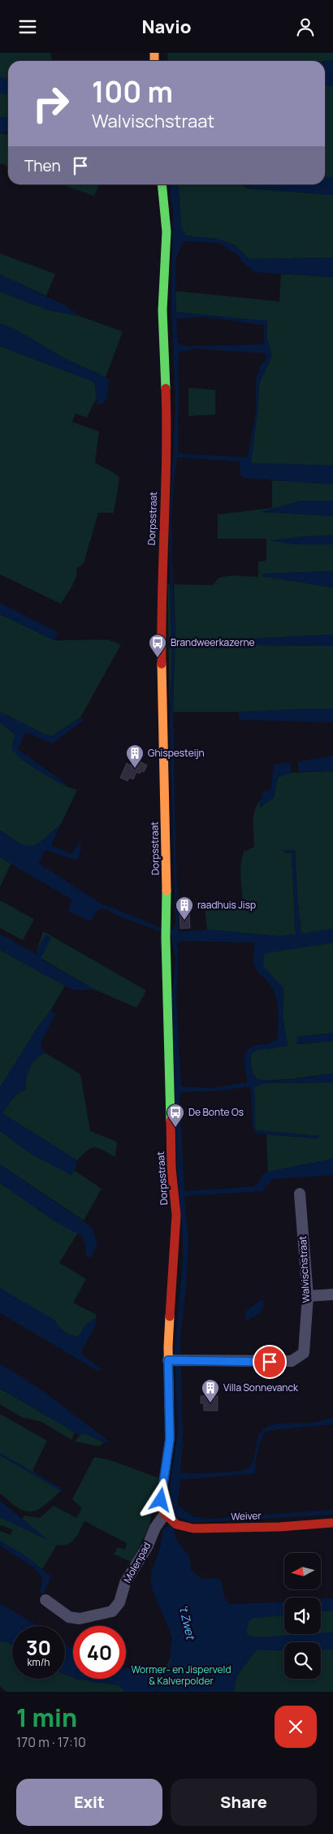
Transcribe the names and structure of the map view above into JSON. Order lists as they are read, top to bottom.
{
  "streets": {
    "street": [
      "Dorpsstraat",
      "Walvischstraat",
      "Weiver",
      "Molenpad"
    ]
  },
  "crossings": [
    ["Dorpsstraat", "Walvischstraat"],
    ["Dorpsstraat", "Weiver"],
    ["Dorpsstraat", "Molenpad"],
    ["Weiver", "Molenpad"]
  ],
  "water": ["'t Zwet"],
  "parks": ["Wormer- en Jisperveld & Kalverpolder"],
  "places": {
    "bus stop": ["Brandweerkazerne", "De Bonte Os"],
    "building": ["Ghispesteijn", "raadhuis Jisp", "Villa Sonnevanck"]
  },
  "north": "left",
  "page": {
    "header": "Navio",
    "turn": ["100 m", "Walvischstraat"],
    "then": "Then",
    "speed": "30 km/h",
    "limit": "40",
    "heading": ["1 min", "170 m · 17:10"],
    "buttons": ["Exit", "Share"]
  }
}
